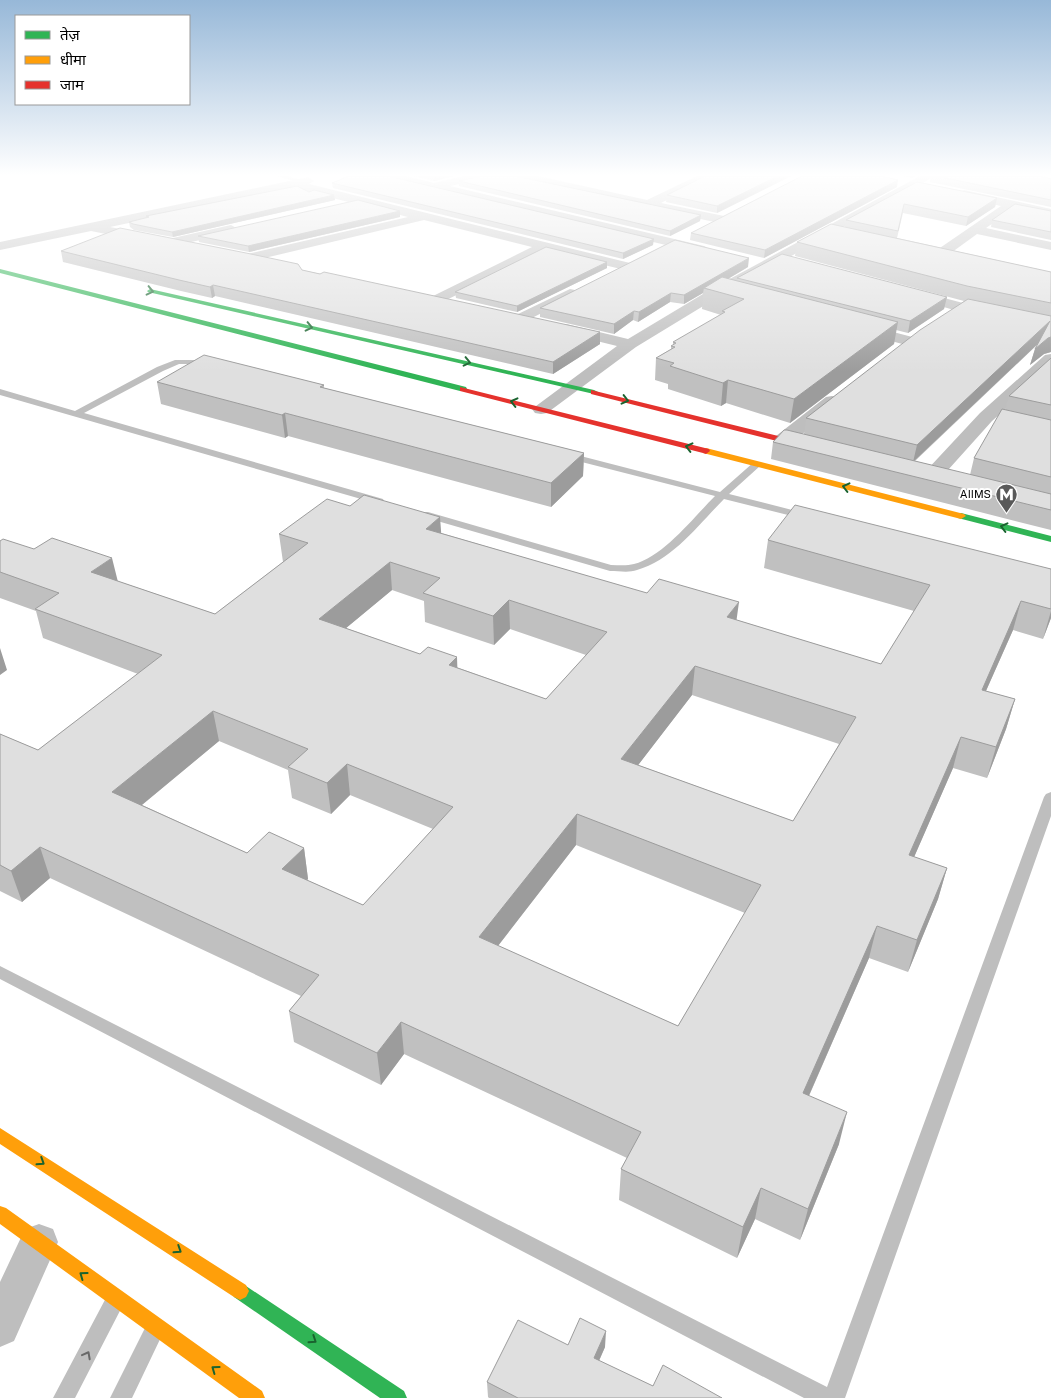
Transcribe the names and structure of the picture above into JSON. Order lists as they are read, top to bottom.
{
  "places": {
    "metro station": ["AIIMS"]
  },
  "legend": ["तेज़", "धीमा", "जाम"]
}
